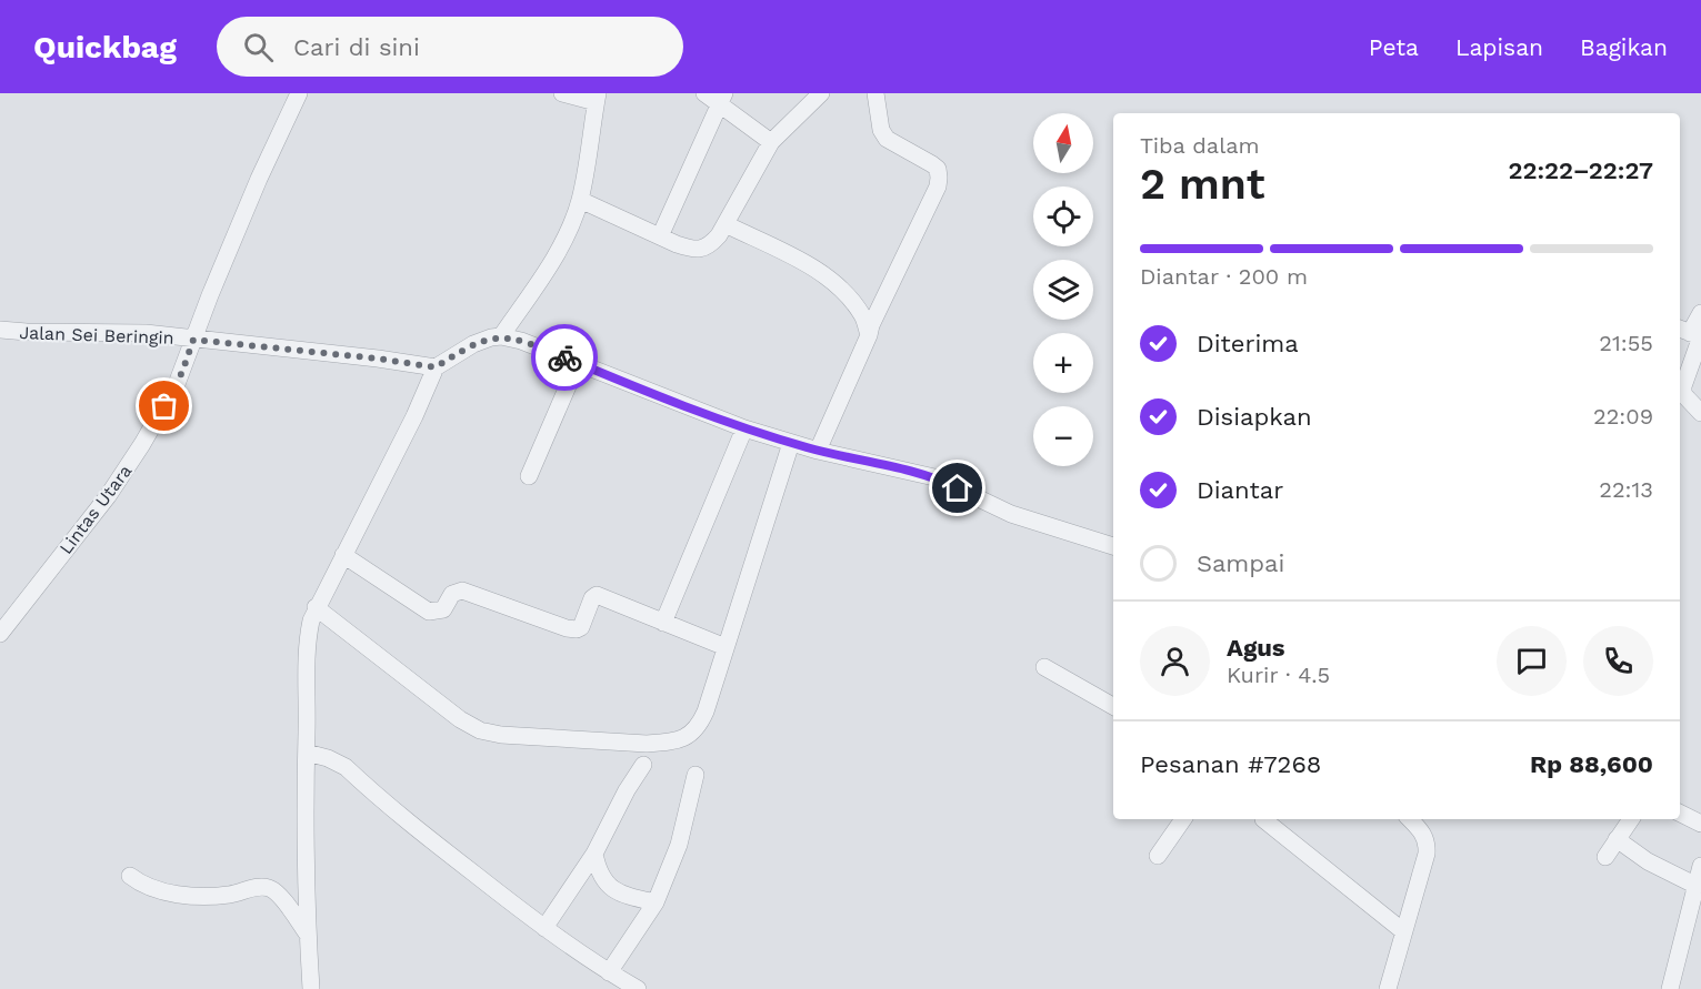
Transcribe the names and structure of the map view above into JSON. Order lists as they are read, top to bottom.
{
  "streets": {
    "street": ["Jalan Sei Beringin", "Lintas Utara"]
  },
  "crossings": [
    ["Jalan Sei Beringin", "Lintas Utara"]
  ],
  "north": "top",
  "page": {
    "header": "Quickbag",
    "search": "Cari di sini",
    "nav": ["Peta", "Lapisan", "Bagikan"],
    "map_buttons": ["+", "−"],
    "heading": ["2 mnt", "Tiba dalam", "22:22–22:27"],
    "panel": [
      "Agus",
      "Kurir · 4.5",
      "Pesanan #7268",
      "Rp 88,600"
    ],
    "bar": "Diantar · 200 m",
    "list": [
      ["Diterima", "21:55"],
      ["Disiapkan", "22:09"],
      ["Diantar", "22:13"],
      "Sampai"
    ]
  }
}
